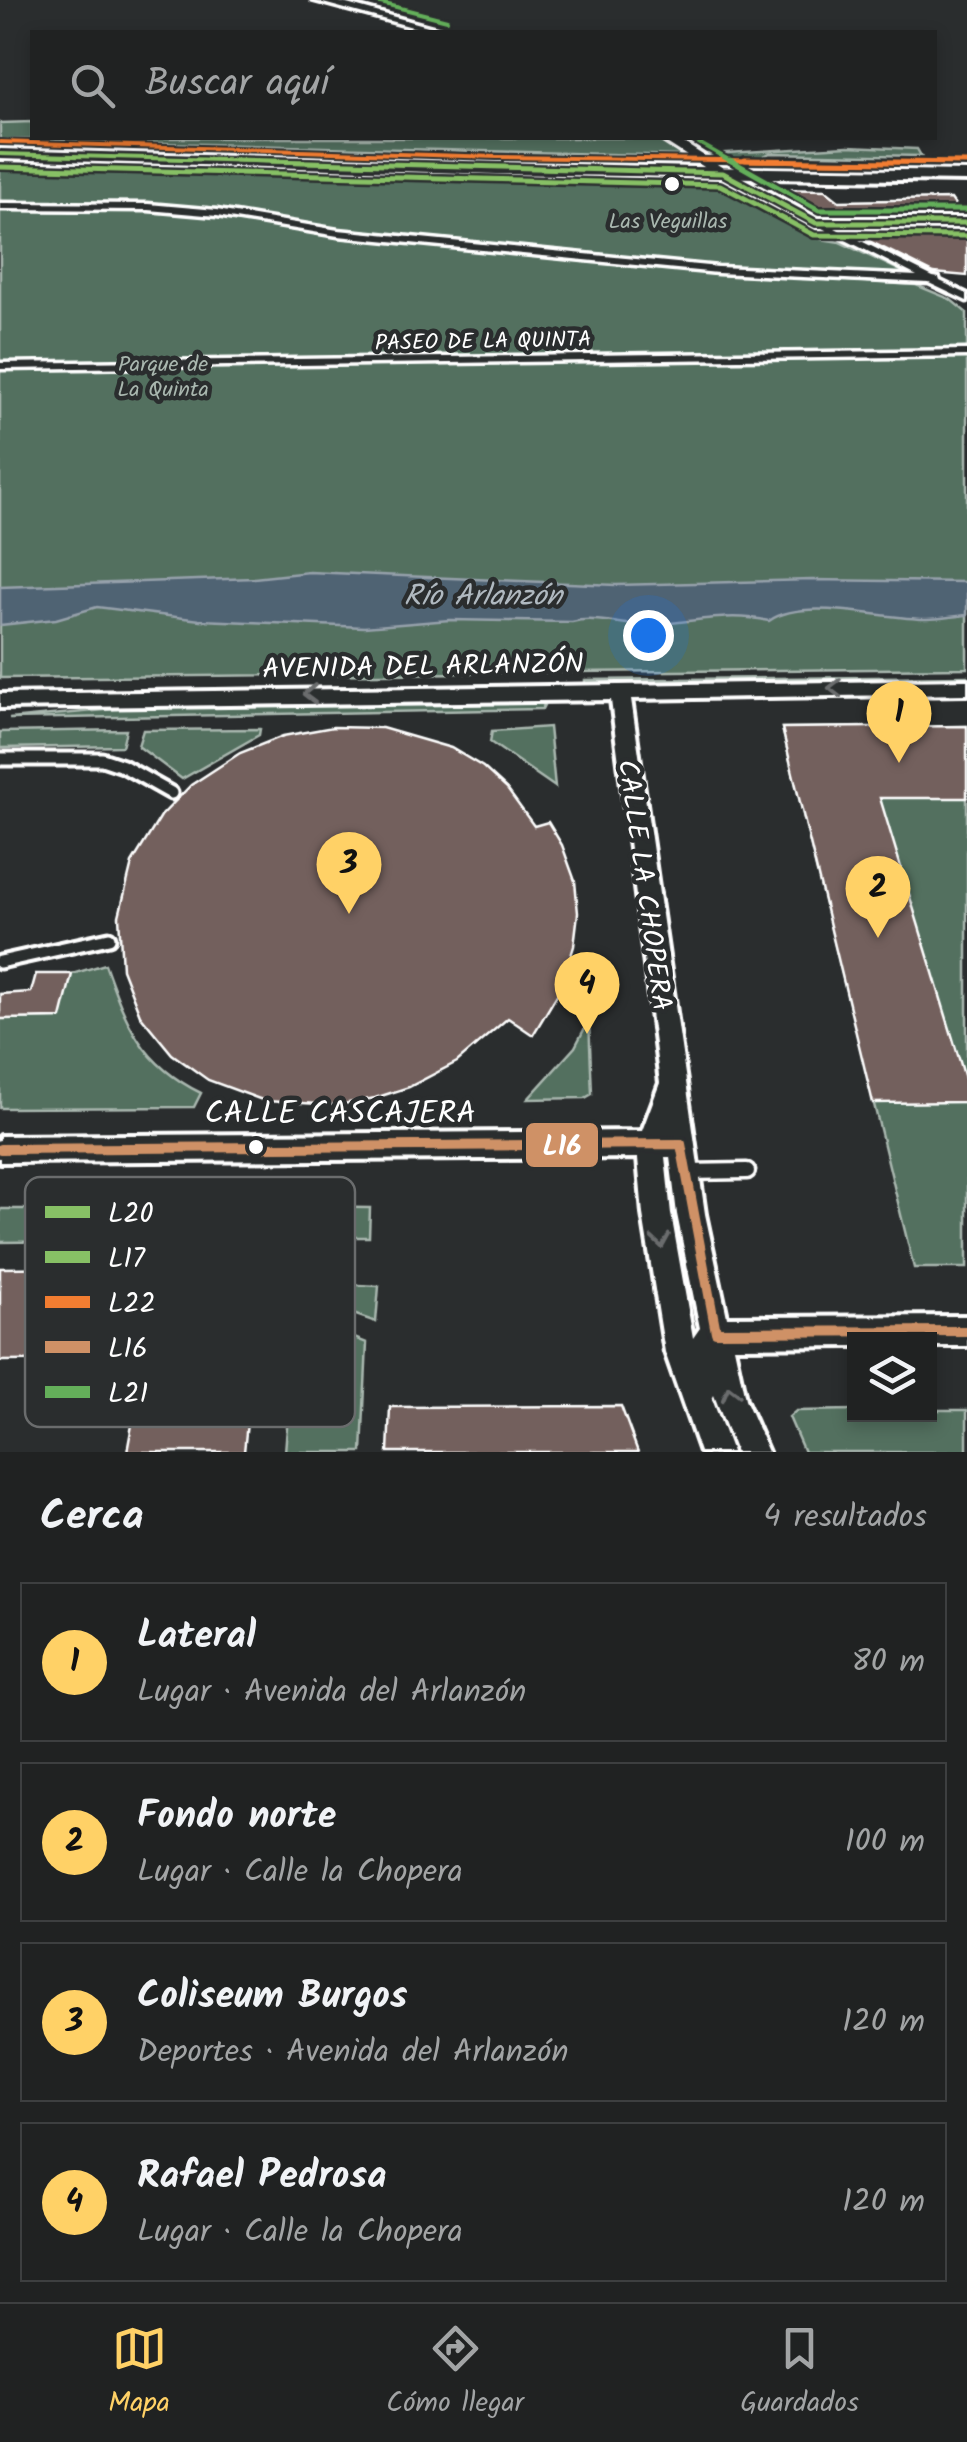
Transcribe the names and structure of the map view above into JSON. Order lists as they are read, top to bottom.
{
  "streets": {
    "street": [
      "PASEO DE LA QUINTA",
      "AVENIDA DEL ARLANZÓN",
      "CALLE LA CHOPERA",
      "CALLE CASCAJERA"
    ]
  },
  "crossings": [
    ["AVENIDA DEL ARLANZÓN", "CALLE LA CHOPERA"],
    ["CALLE LA CHOPERA", "CALLE CASCAJERA"]
  ],
  "one_way": ["AVENIDA DEL ARLANZÓN"],
  "water": ["Río Arlanzón"],
  "parks": ["Las Veguillas", "Parque de La Quinta"],
  "lines": [
    "transit line L21",
    "transit line L22",
    "transit line L20",
    "transit line L17",
    "transit line L16"
  ],
  "legend": [
    "L20",
    "L17",
    "L22",
    "L16",
    "L21"
  ],
  "page": {
    "search": "Buscar aquí",
    "pins": [
      "1",
      "3",
      "2",
      "4"
    ],
    "heading": ["Cerca", "4 resultados"],
    "list": [
      {
        "mark": "1",
        "name": "Lateral",
        "note": "Lugar · Avenida del Arlanzón",
        "value": "80 m"
      },
      {
        "mark": "2",
        "name": "Fondo norte",
        "note": "Lugar · Calle la Chopera",
        "value": "100 m"
      },
      {
        "mark": "3",
        "name": "Coliseum Burgos",
        "note": "Deportes · Avenida del Arlanzón",
        "value": "120 m"
      },
      {
        "mark": "4",
        "name": "Rafael Pedrosa",
        "note": "Lugar · Calle la Chopera",
        "value": "120 m"
      }
    ],
    "nav": ["Mapa", "Cómo llegar", "Guardados"]
  }
}
